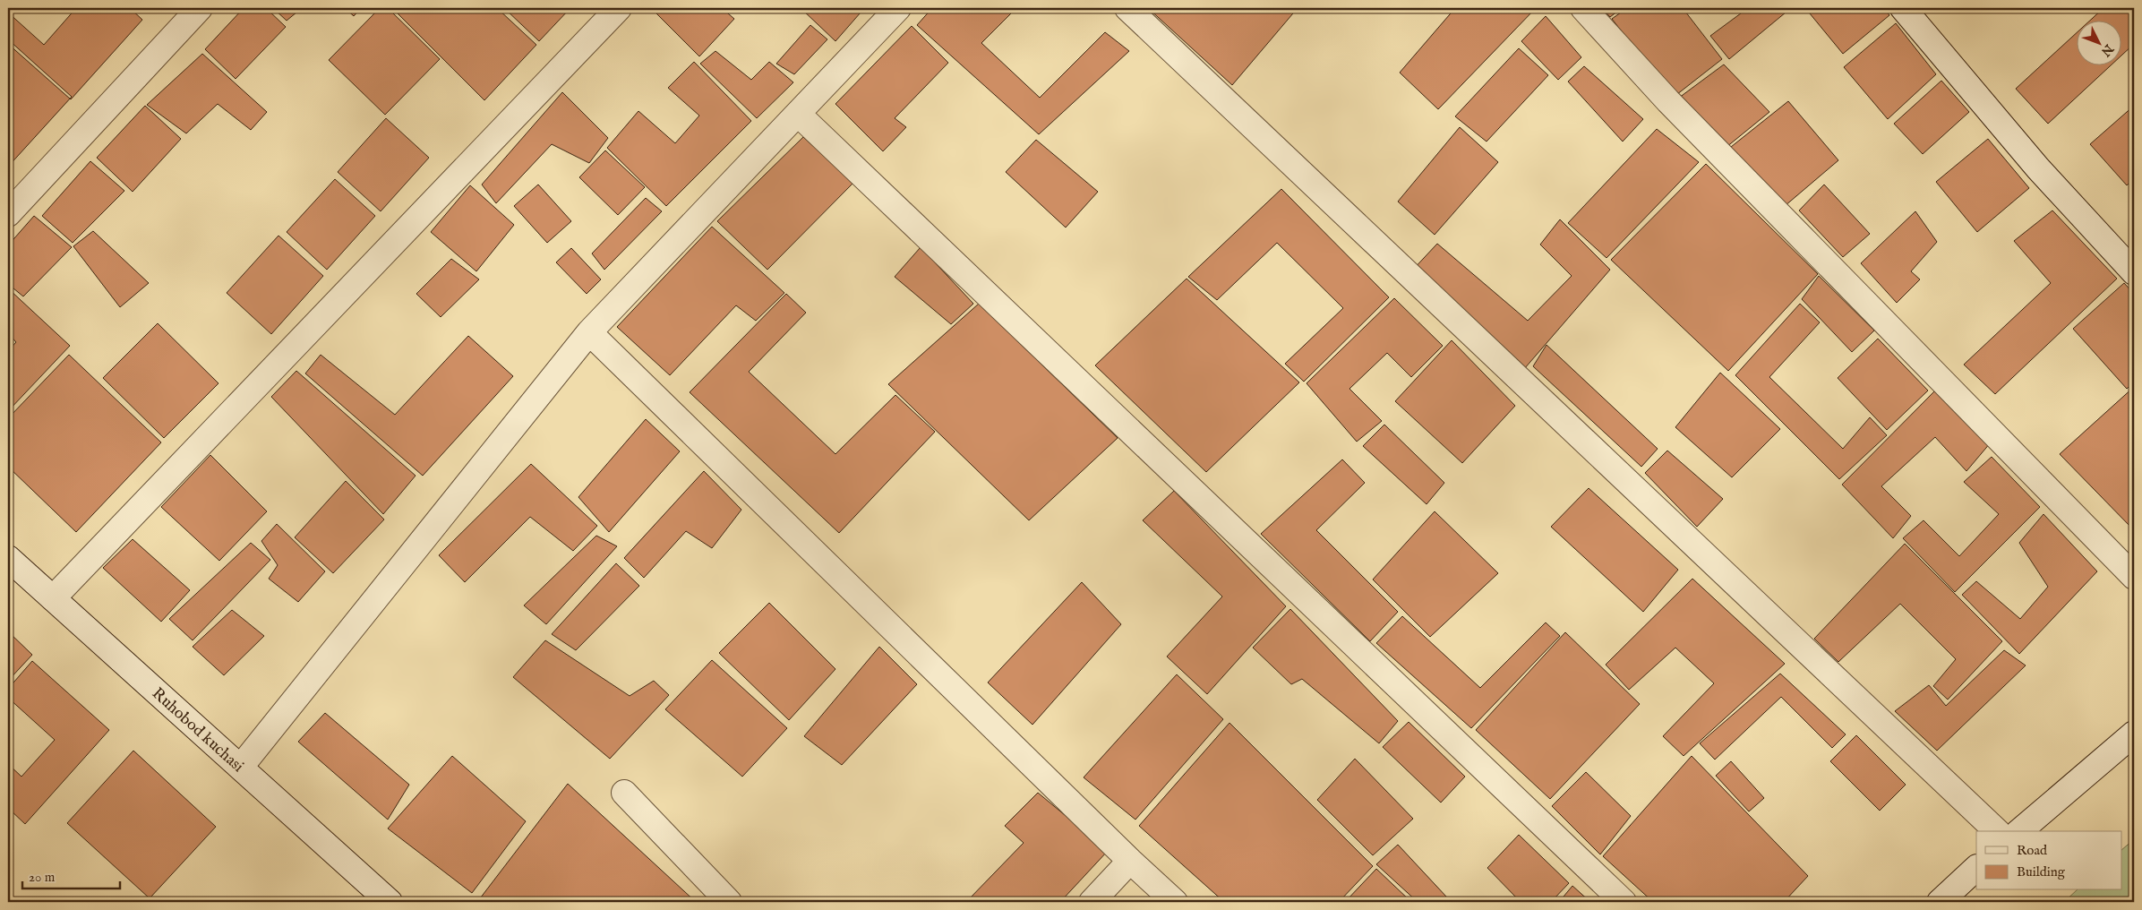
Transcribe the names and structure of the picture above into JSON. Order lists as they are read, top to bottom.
{
  "streets": {
    "street": ["Ruhobod kuchasi"]
  },
  "legend": ["Road", "Building"],
  "scale_bar": "20 m",
  "north": "bottom right"
}
